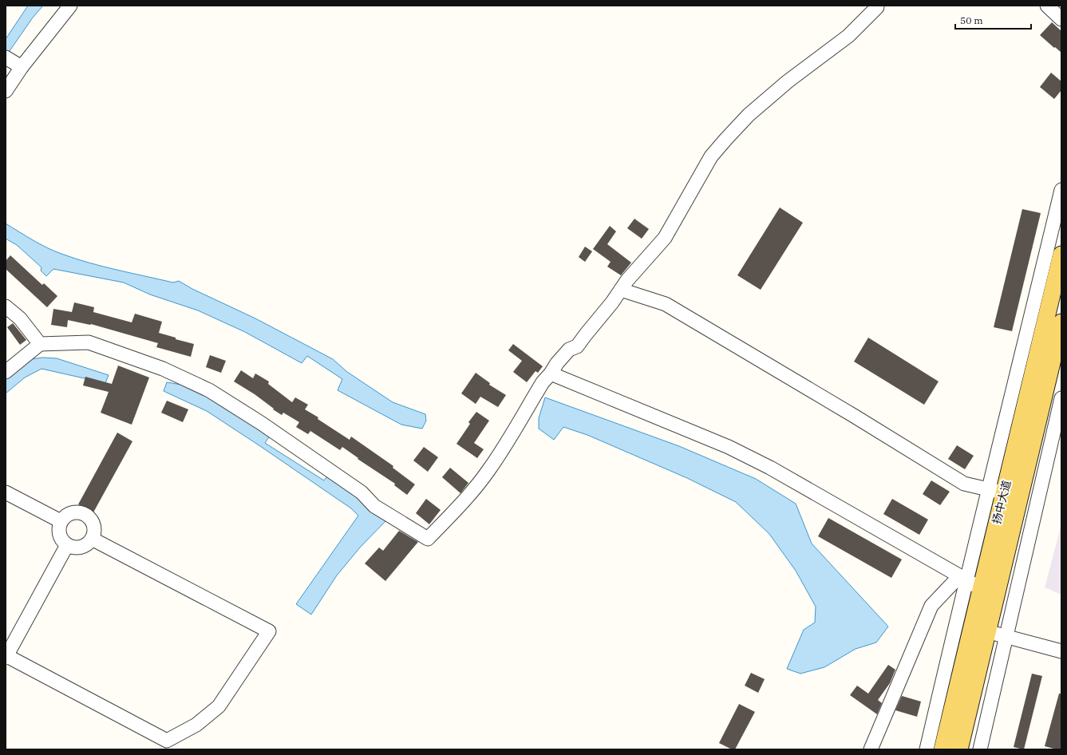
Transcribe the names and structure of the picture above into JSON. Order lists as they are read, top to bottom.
{
  "streets": {
    "main road": ["扬中大道"]
  },
  "scale_bar": "50 m"
}
